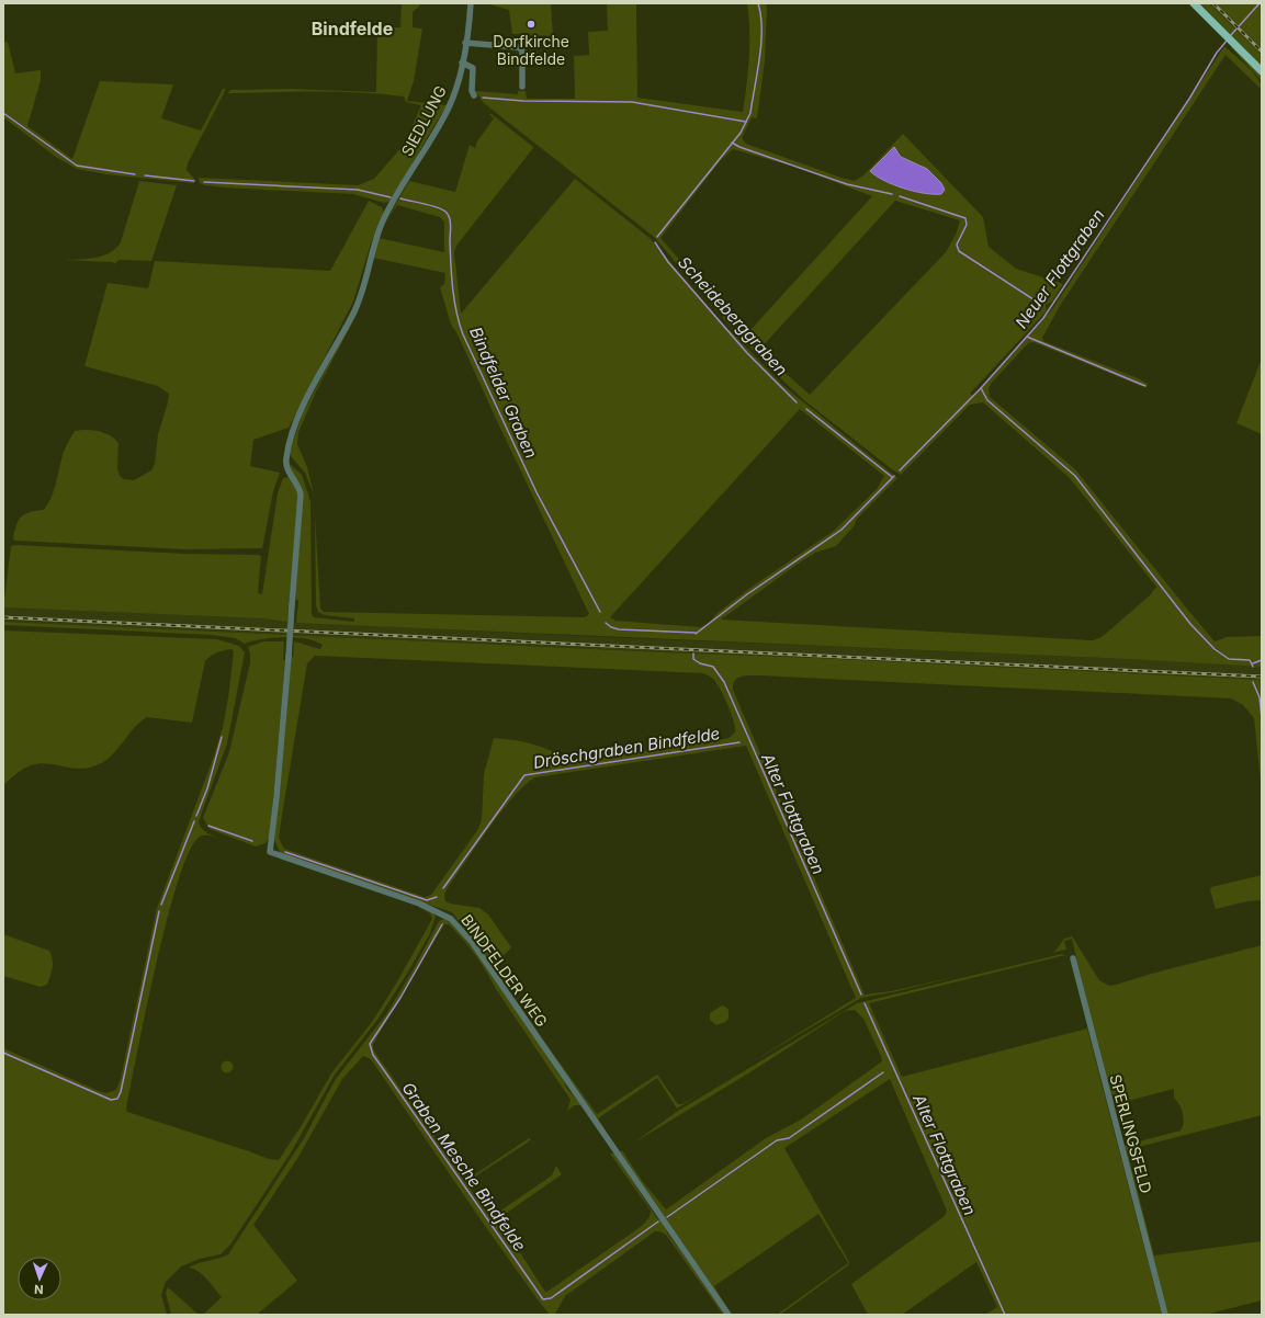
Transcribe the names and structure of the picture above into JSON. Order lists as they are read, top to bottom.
{
  "streets": {
    "street": ["SIEDLUNG", "BINDFELDER WEG", "SPERLINGSFELD"]
  },
  "crossings": [
    ["SIEDLUNG", "BINDFELDER WEG"]
  ],
  "districts": ["Bindfelde"],
  "water": [
    "Neuer Flottgraben",
    "Scheideberggraben",
    "Bindfelder Graben",
    "Dröschgraben Bindfelde",
    "Alter Flottgraben",
    "Graben Mesche Bindfelde"
  ],
  "places": ["Dorfkirche Bindfelde"],
  "north": "bottom"
}
